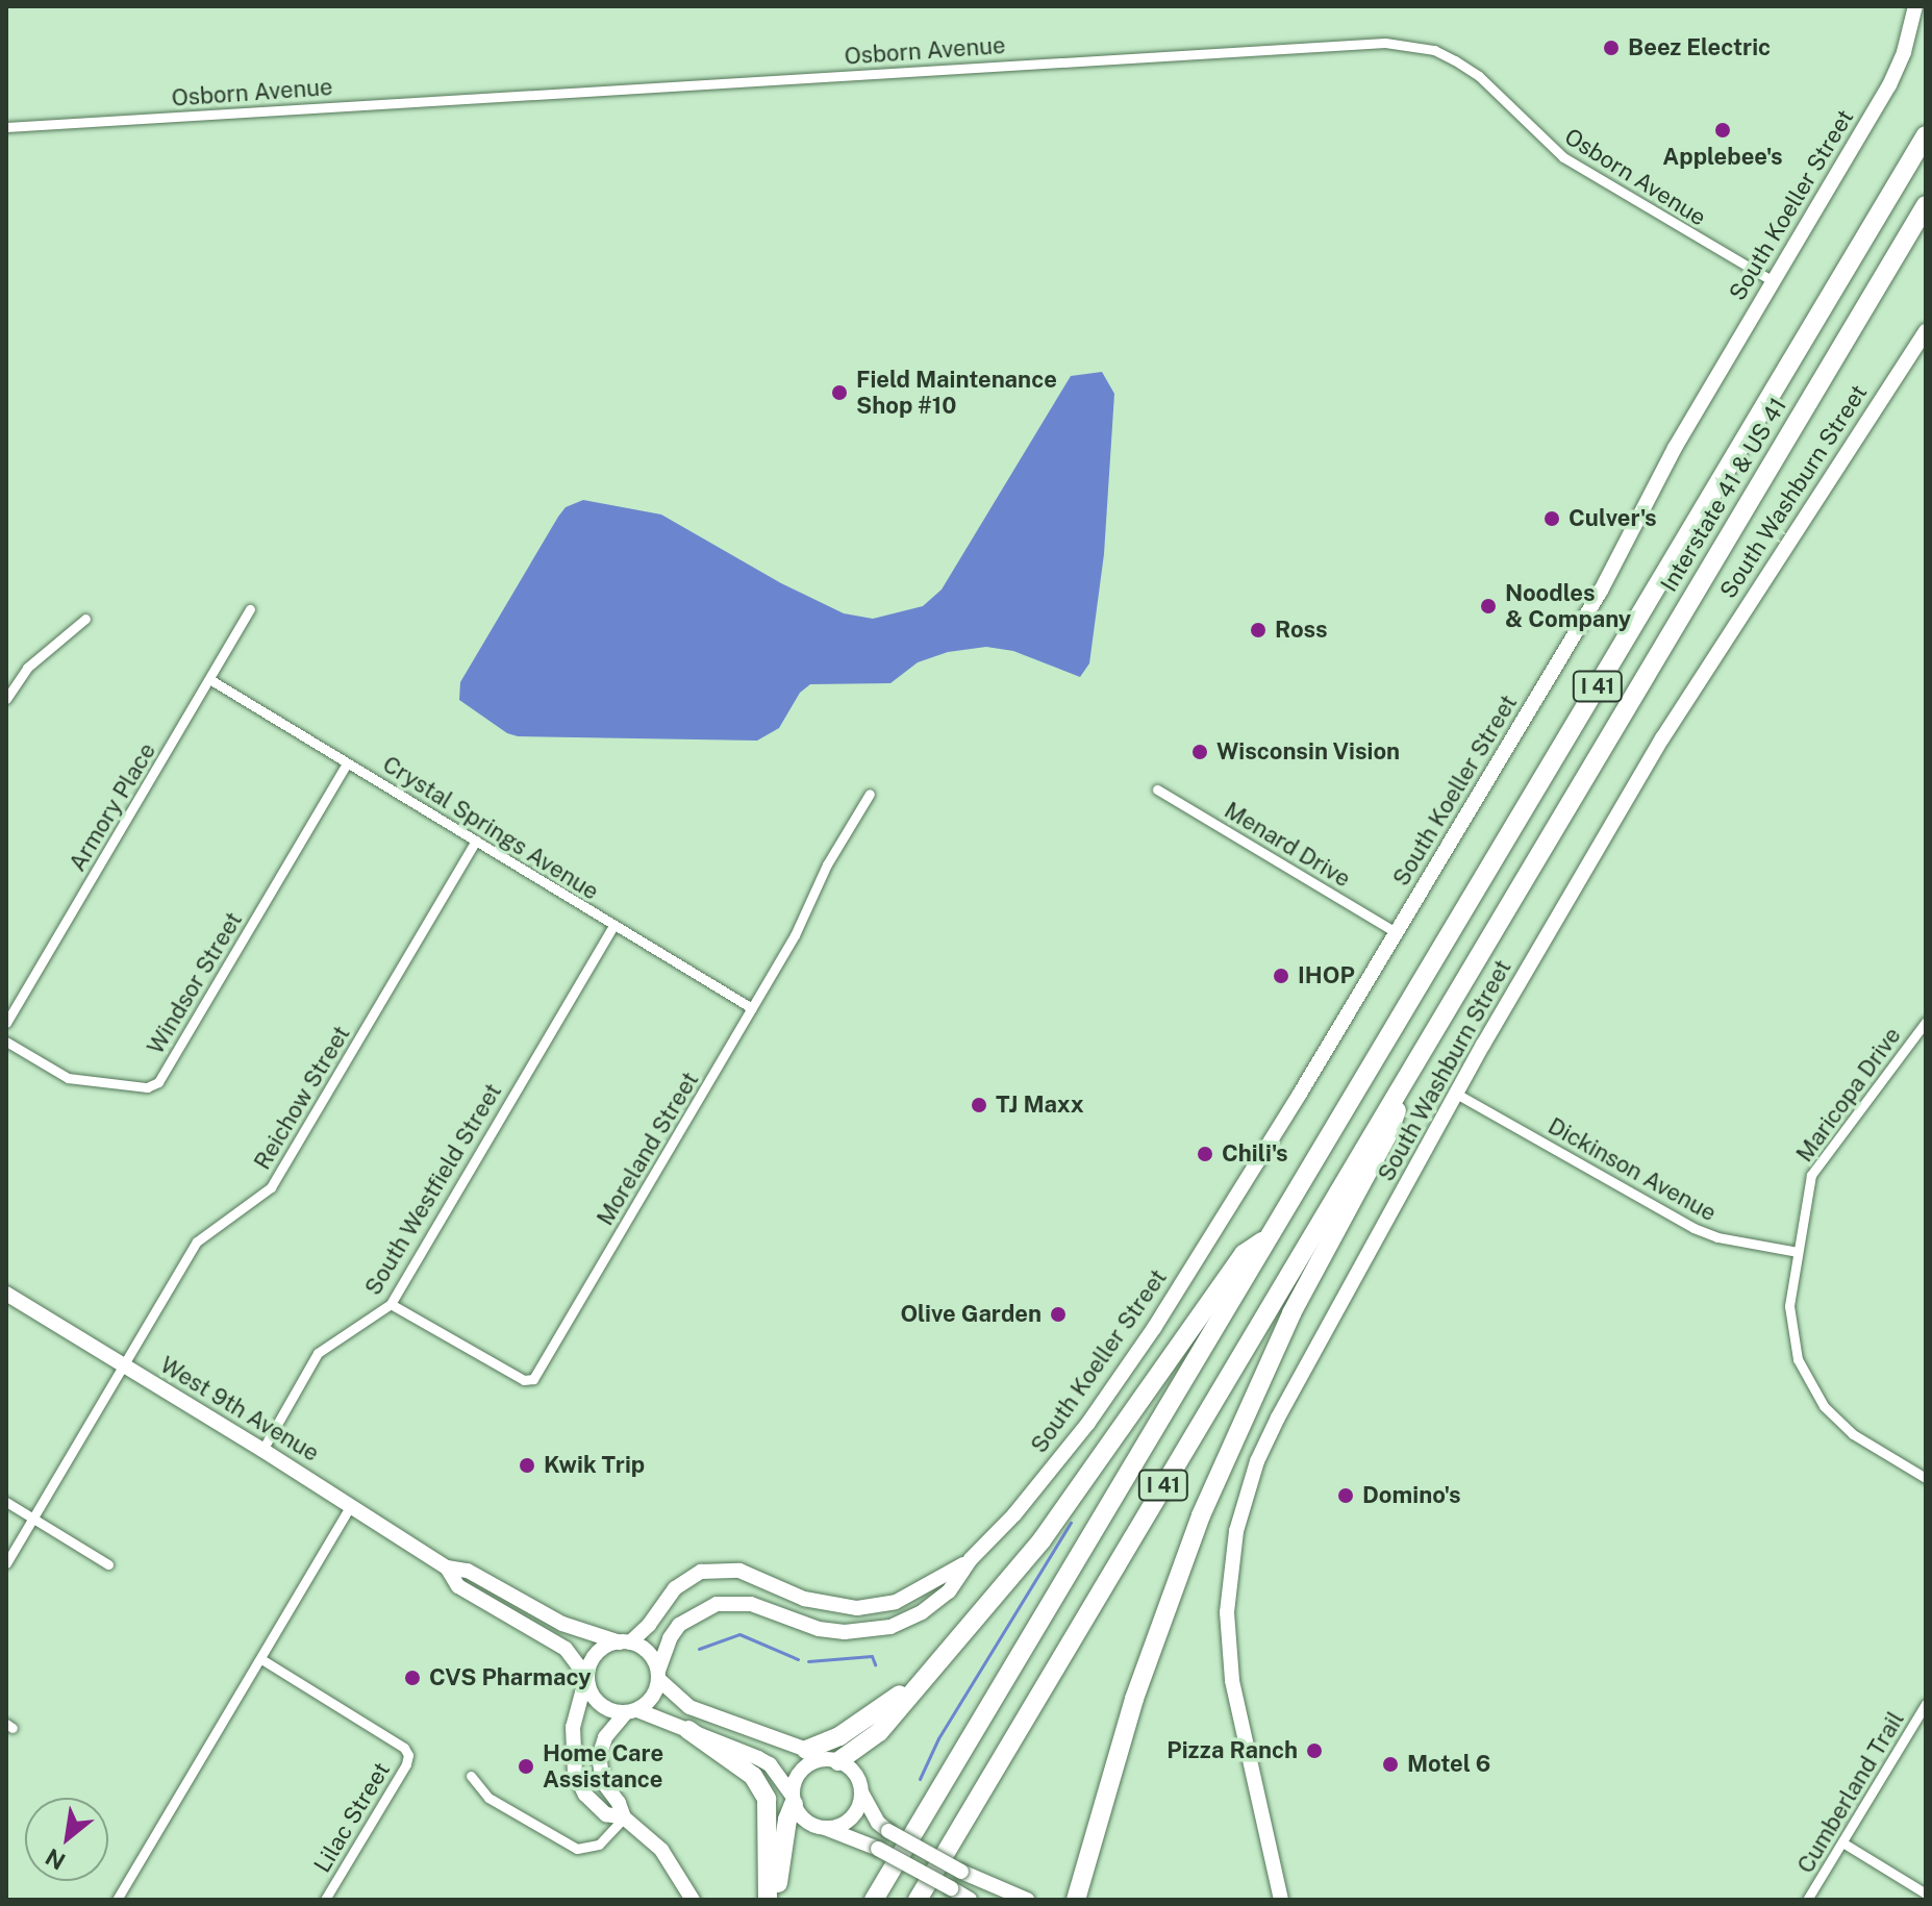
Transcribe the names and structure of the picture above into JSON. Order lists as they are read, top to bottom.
{
  "streets": {
    "highway": ["Interstate 41 & US 41", "I 41"],
    "street": [
      "Osborn Avenue",
      "South Koeller Street",
      "South Washburn Street",
      "Armory Place",
      "Crystal Springs Avenue",
      "Menard Drive",
      "Windsor Street",
      "Maricopa Drive",
      "Reichow Street",
      "Moreland Street",
      "Dickinson Avenue",
      "South Westfield Street",
      "West 9th Avenue",
      "Cumberland Trail",
      "Lilac Street"
    ]
  },
  "crossings": [
    ["Osborn Avenue", "South Koeller Street"],
    ["South Koeller Street", "Menard Drive"],
    ["South Koeller Street", "West 9th Avenue"],
    ["South Washburn Street", "Dickinson Avenue"],
    ["Interstate 41 & US 41", "I 41"],
    ["Armory Place", "Crystal Springs Avenue"],
    ["Crystal Springs Avenue", "Windsor Street"],
    ["Crystal Springs Avenue", "Reichow Street"],
    ["Crystal Springs Avenue", "Moreland Street"],
    ["Crystal Springs Avenue", "South Westfield Street"],
    ["Maricopa Drive", "Dickinson Avenue"],
    ["Reichow Street", "West 9th Avenue"],
    ["Moreland Street", "South Westfield Street"],
    ["South Westfield Street", "West 9th Avenue"]
  ],
  "places": [
    "Beez Electric",
    "Applebee's",
    "Field Maintenance Shop #10",
    "Culver's",
    "Noodles & Company",
    "Ross",
    "Wisconsin Vision",
    "IHOP",
    "TJ Maxx",
    "Chili's",
    "Olive Garden",
    "Kwik Trip",
    "Domino's",
    "CVS Pharmacy",
    "Pizza Ranch",
    "Motel 6",
    "Home Care Assistance"
  ],
  "north": "bottom left"
}
